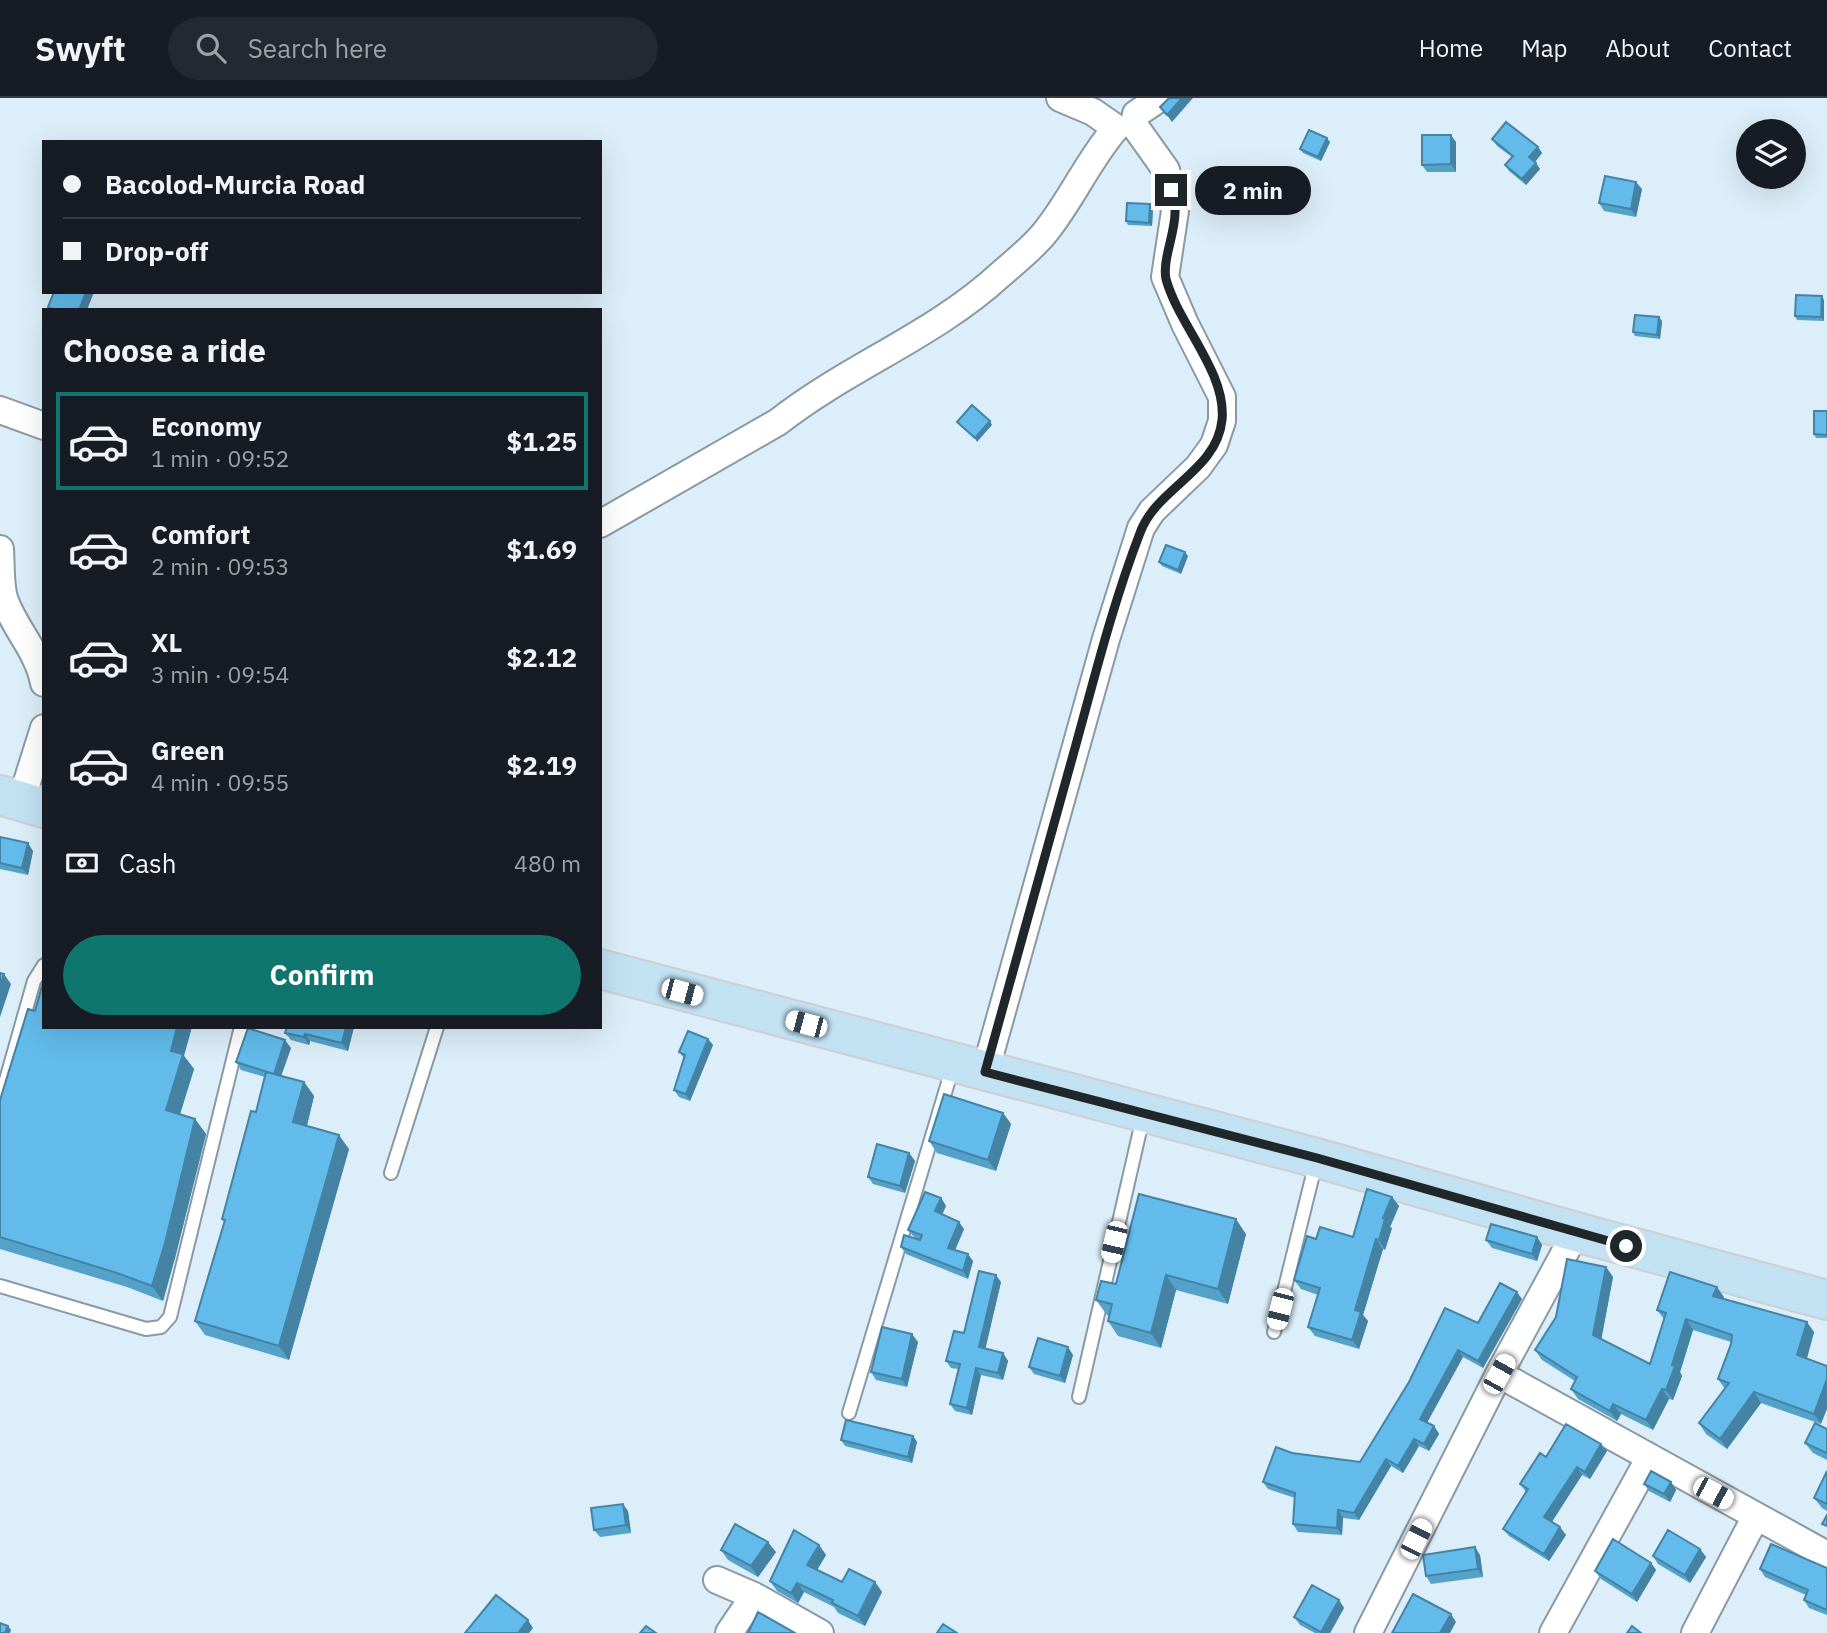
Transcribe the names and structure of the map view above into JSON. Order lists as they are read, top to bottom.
{
  "page": {
    "header": "Swyft",
    "search": "Search here",
    "nav": [
      "Home",
      "Map",
      "About",
      "Contact"
    ],
    "banner": ["Bacolod-Murcia Road", "Drop-off"],
    "bubble": "2 min",
    "heading": "Choose a ride",
    "list": [
      {
        "name": "Economy",
        "note": "1 min · 09:52",
        "value": "$1.25"
      },
      {
        "name": "Comfort",
        "note": "2 min · 09:53",
        "value": "$1.69"
      },
      {
        "name": "XL",
        "note": "3 min · 09:54",
        "value": "$2.12"
      },
      {
        "name": "Green",
        "note": "4 min · 09:55",
        "value": "$2.19"
      }
    ],
    "pay": ["Cash", "480 m"],
    "buttons": "Confirm"
  }
}
